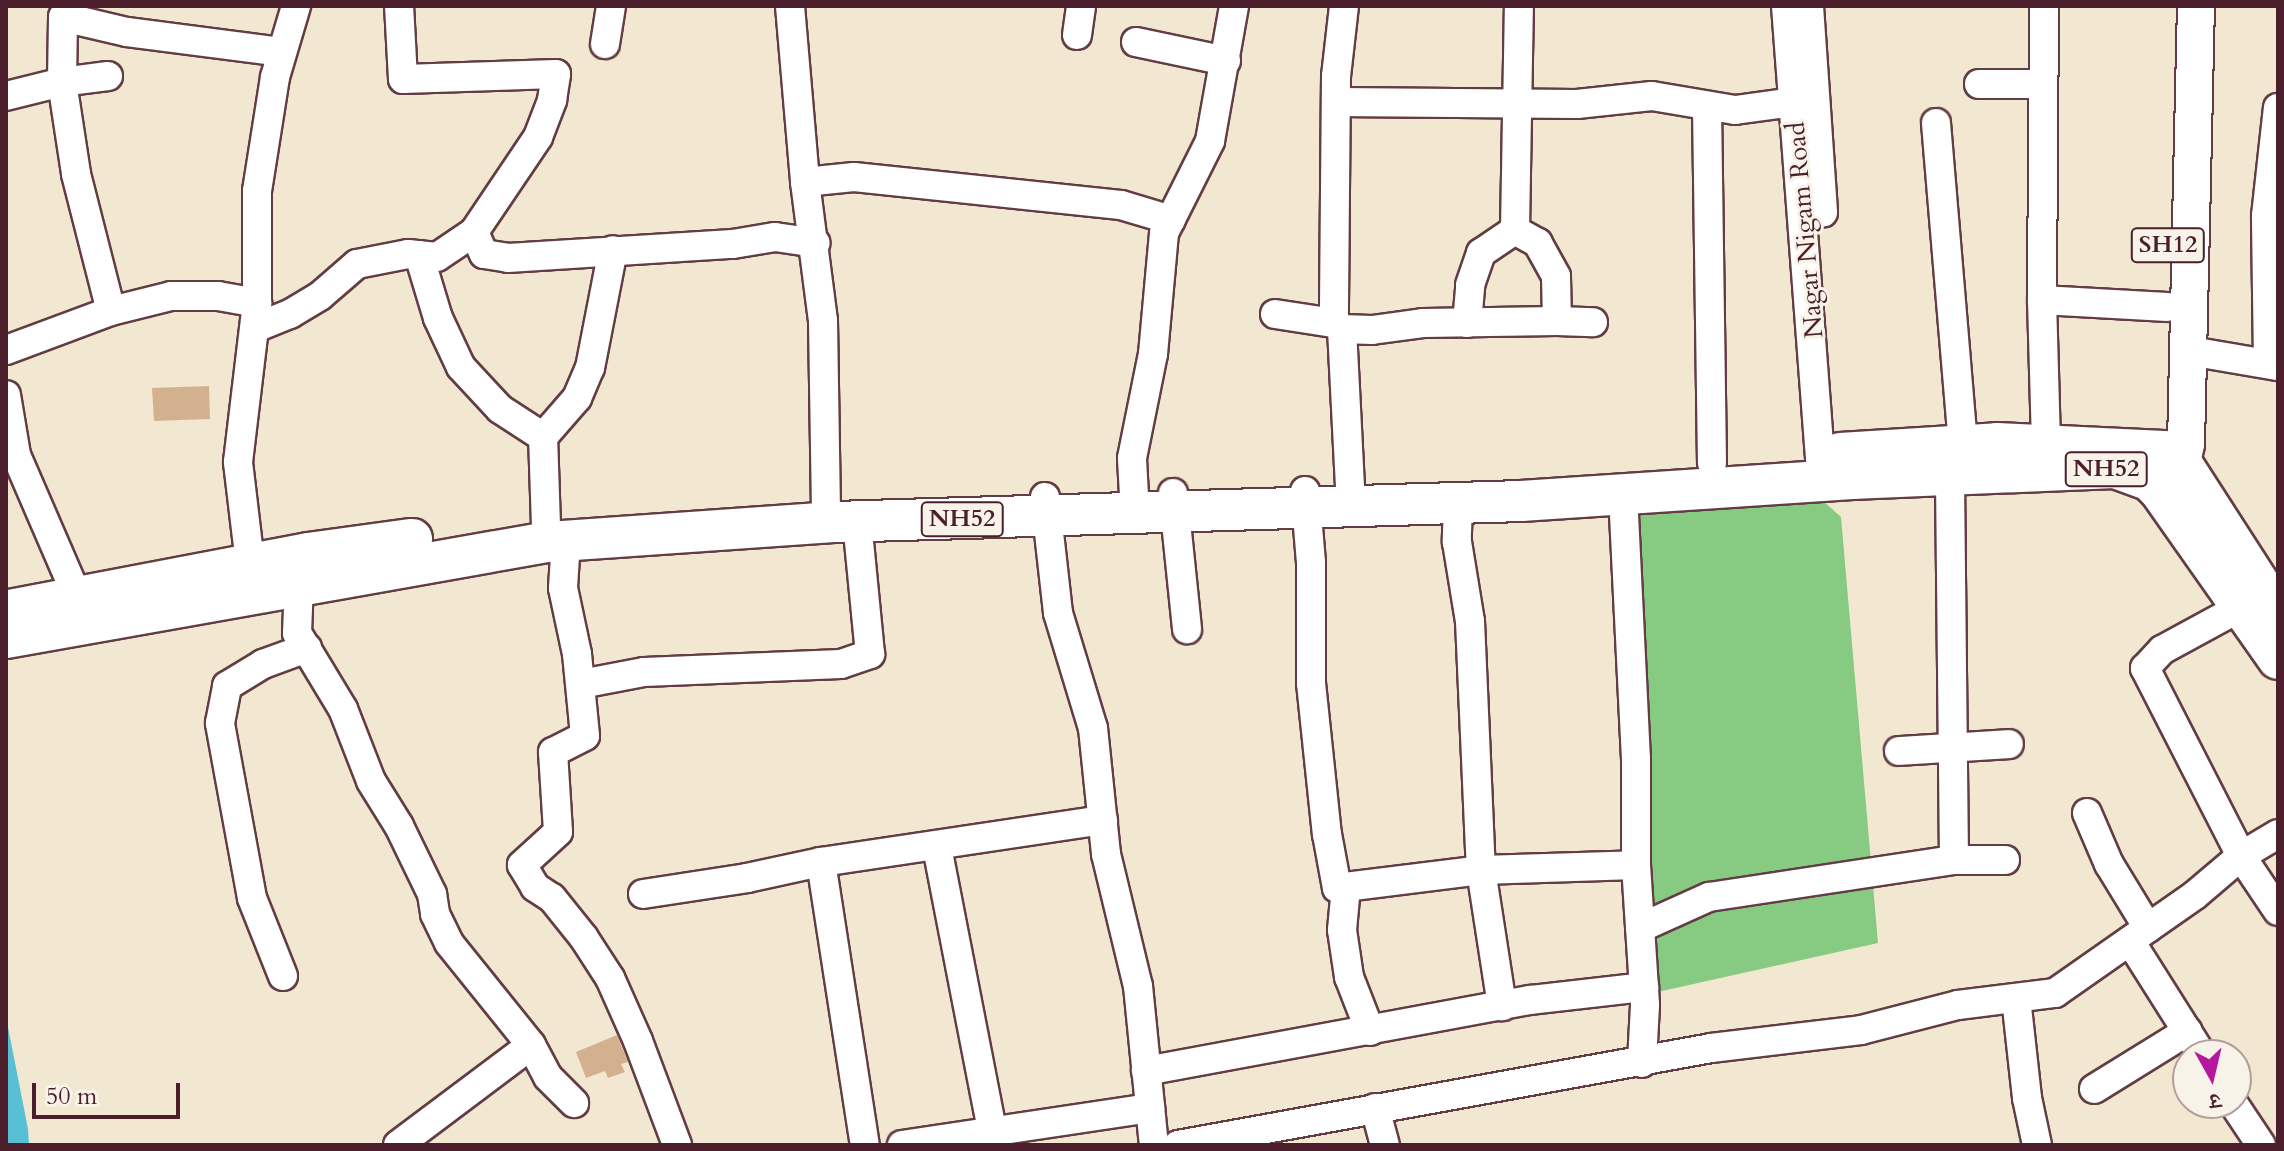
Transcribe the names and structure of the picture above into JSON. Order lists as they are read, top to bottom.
{
  "streets": {
    "highway": ["NH52"],
    "main road": ["SH12"],
    "street": ["Nagar Nigam Road"]
  },
  "crossings": [
    ["Nagar Nigam Road", "NH52"],
    ["SH12", "NH52"]
  ],
  "scale_bar": "50 m",
  "north": "bottom"
}
